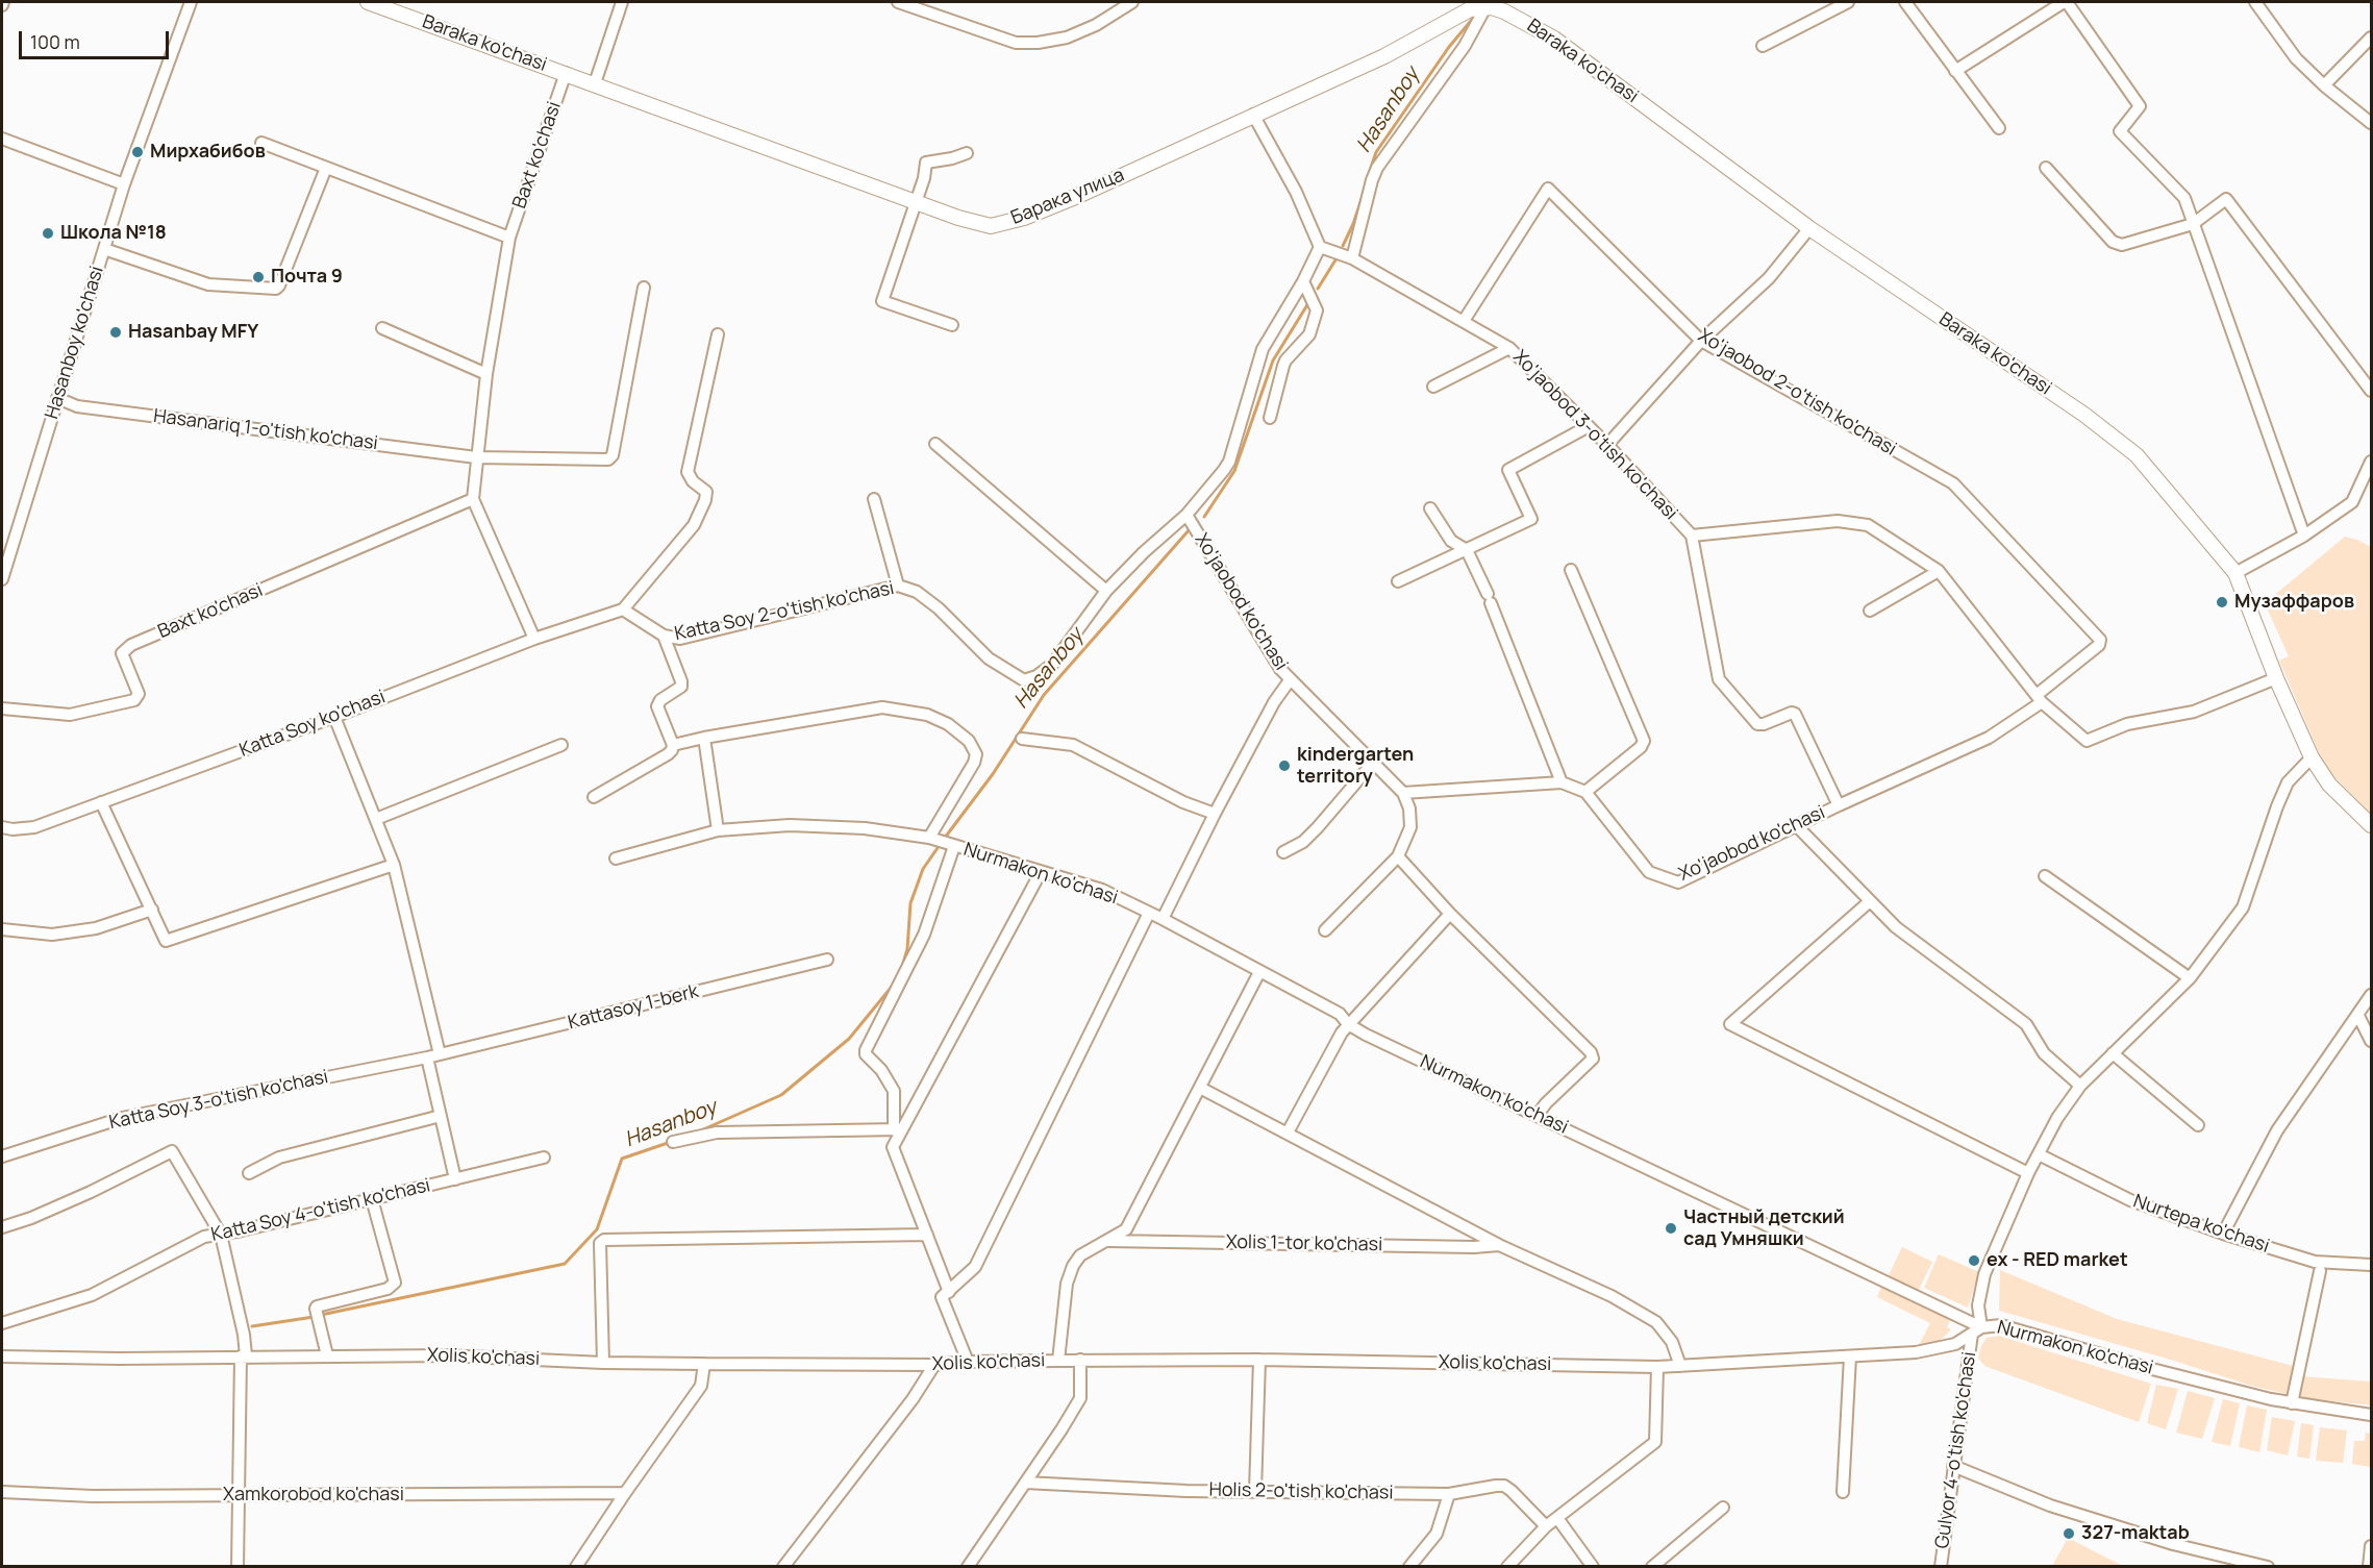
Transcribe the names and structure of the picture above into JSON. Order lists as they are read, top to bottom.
{
  "streets": {
    "main road": ["Baraka ko'chasi", "Барака улица"],
    "street": [
      "Baxt ko'chasi",
      "Hasanboy ko'chasi",
      "Xo'jaobod 2-o'tish ko'chasi",
      "Hasanariq 1-o'tish ko'chasi",
      "Xo'jaobod 3-o'tish ko'chasi",
      "Xo'jaobod ko'chasi",
      "Katta Soy 2-o'tish ko'chasi",
      "Katta Soy ko'chasi",
      "Nurmakon ko'chasi",
      "Kattasoy 1-berk",
      "Katta Soy 3-o'tish ko'chasi",
      "Katta Soy 4-o'tish ko'chasi",
      "Nurtepa ko'chasi",
      "Xolis 1-tor ko'chasi",
      "Xolis ko'chasi",
      "Gulyor 4-o'tish ko'chasi",
      "Holis 2-o'tish ko'chasi",
      "Xamkorobod ko'chasi"
    ]
  },
  "crossings": [
    ["Baraka ko'chasi", "Baxt ko'chasi"],
    ["Baraka ko'chasi", "Барака улица"],
    ["Baxt ko'chasi", "Барака улица"],
    ["Baxt ko'chasi", "Hasanariq 1-o'tish ko'chasi"],
    ["Baxt ko'chasi", "Katta Soy ko'chasi"],
    ["Hasanboy ko'chasi", "Hasanariq 1-o'tish ko'chasi"],
    ["Xo'jaobod 2-o'tish ko'chasi", "Xo'jaobod 3-o'tish ko'chasi"],
    ["Xo'jaobod 2-o'tish ko'chasi", "Xo'jaobod ko'chasi"],
    ["Xo'jaobod 3-o'tish ko'chasi", "Xo'jaobod ko'chasi"],
    ["Xo'jaobod 3-o'tish ko'chasi", "Katta Soy 2-o'tish ko'chasi"],
    ["Xo'jaobod ko'chasi", "Katta Soy 2-o'tish ko'chasi"],
    ["Katta Soy 2-o'tish ko'chasi", "Katta Soy ko'chasi"],
    ["Nurmakon ko'chasi", "Xolis ko'chasi"],
    ["Nurmakon ko'chasi", "Gulyor 4-o'tish ko'chasi"],
    ["Kattasoy 1-berk", "Katta Soy 3-o'tish ko'chasi"],
    ["Xolis 1-tor ko'chasi", "Xolis ko'chasi"],
    ["Xolis ko'chasi", "Gulyor 4-o'tish ko'chasi"]
  ],
  "water": ["Hasanboy"],
  "places": [
    "Мирхабибов",
    "Школа №18",
    "Почта 9",
    "Hasanbay MFY",
    "Музаффаров",
    "kindergarten territory",
    "Частный детский сад Умняшки",
    "ex - RED market",
    "327-maktab"
  ],
  "scale_bar": "100 m"
}
